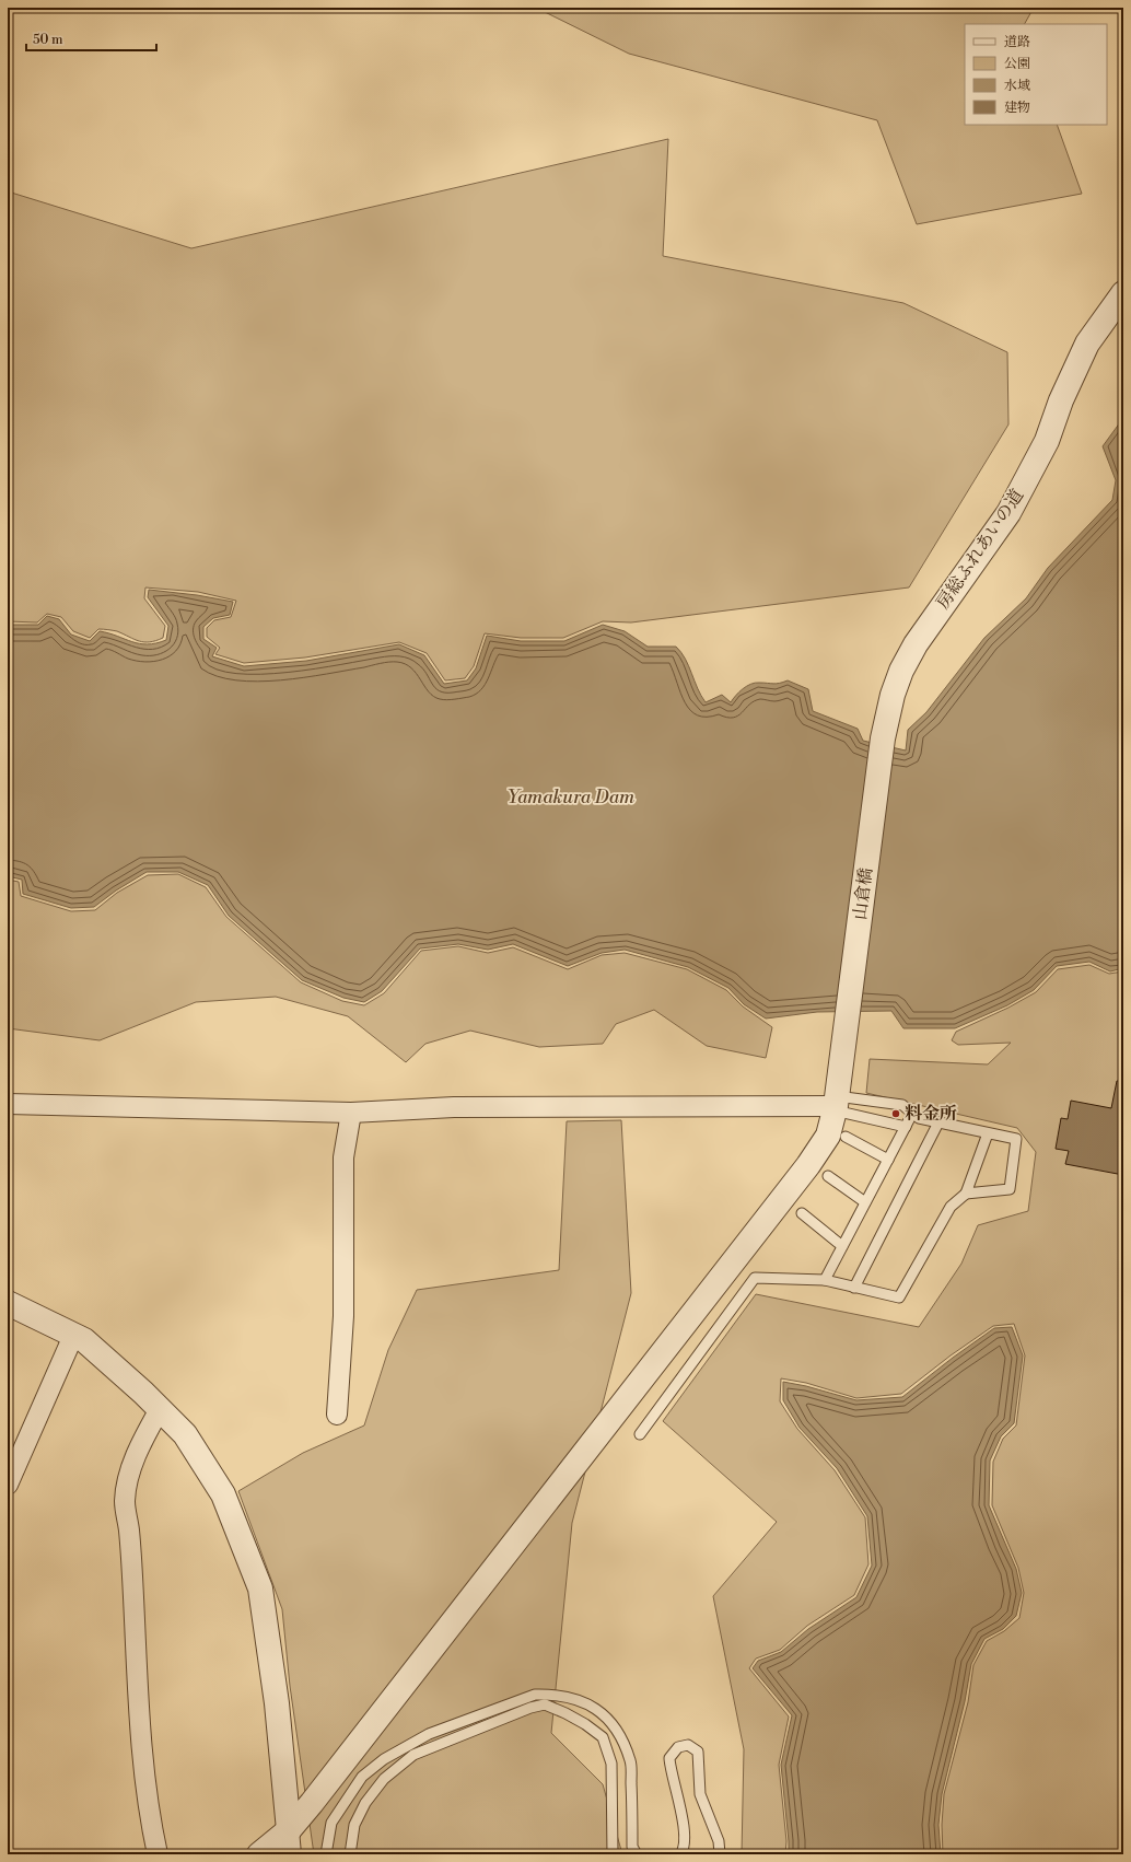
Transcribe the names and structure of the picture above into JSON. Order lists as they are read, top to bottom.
{
  "streets": {
    "street": ["房総ふれあいの道", "山倉橋"]
  },
  "crossings": [
    ["房総ふれあいの道", "山倉橋"]
  ],
  "water": ["Yamakura Dam"],
  "places": ["料金所"],
  "legend": [
    "道路",
    "公園",
    "水域",
    "建物"
  ],
  "scale_bar": "50 m"
}
